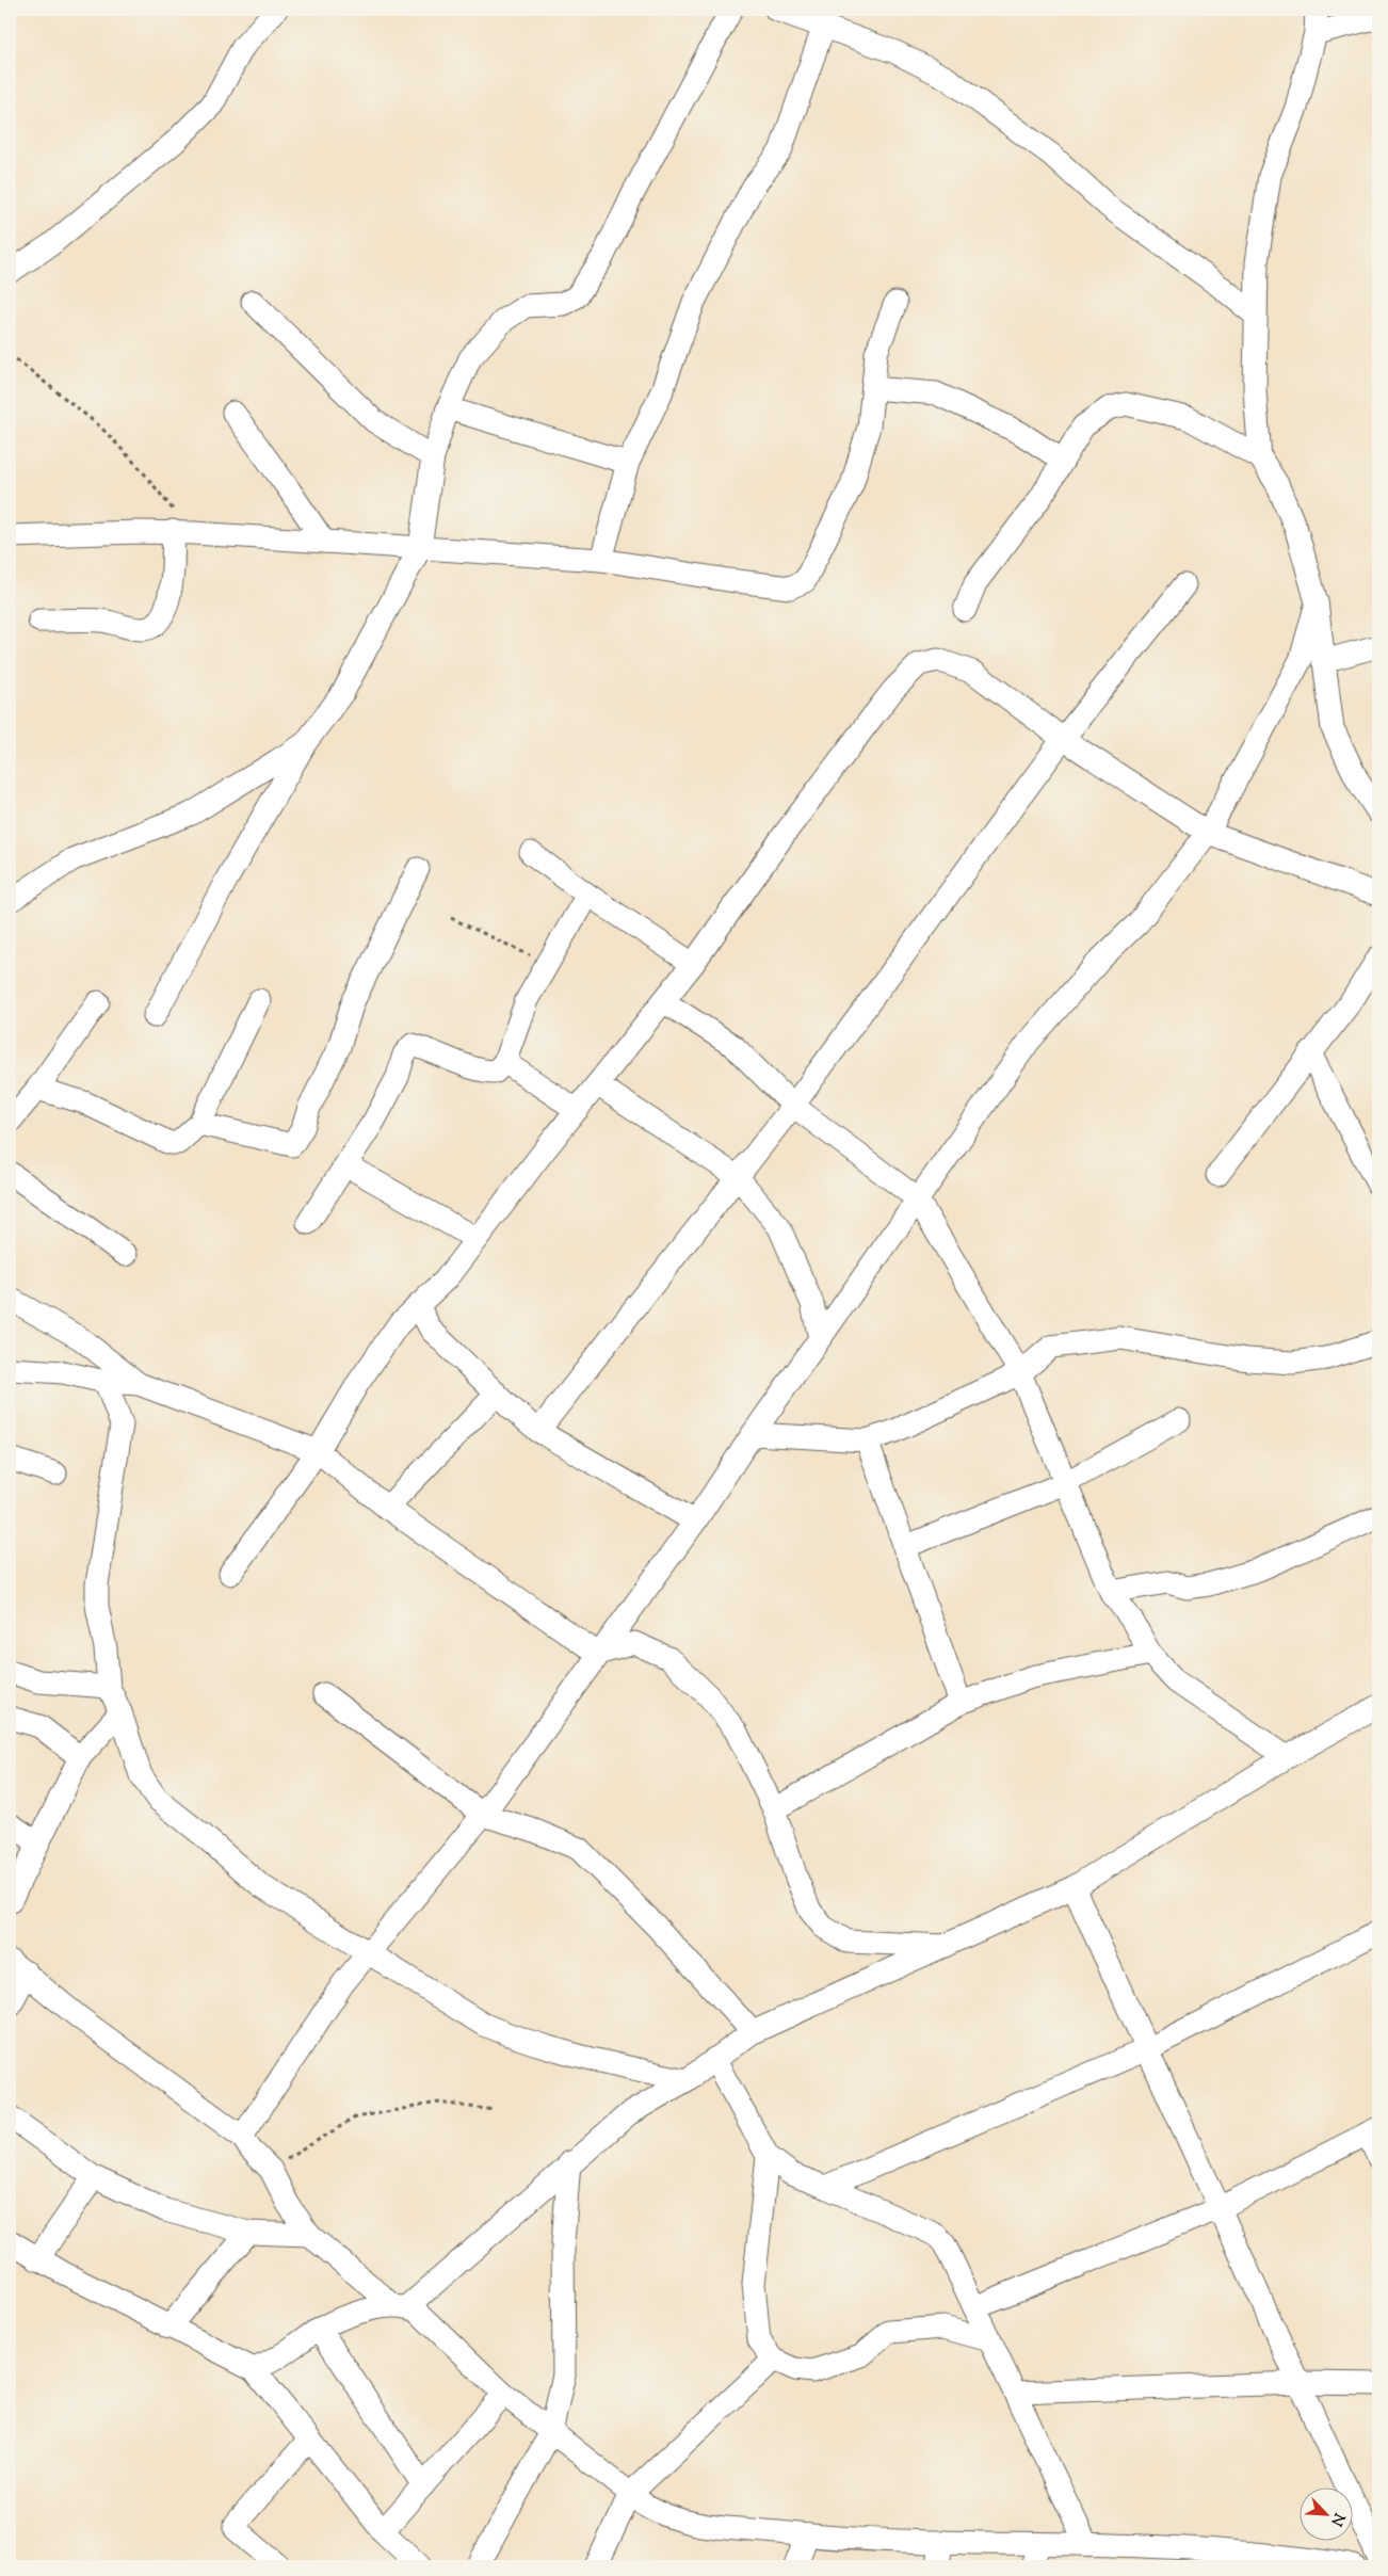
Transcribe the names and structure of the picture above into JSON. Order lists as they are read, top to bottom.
{
  "north": "bottom right"
}
